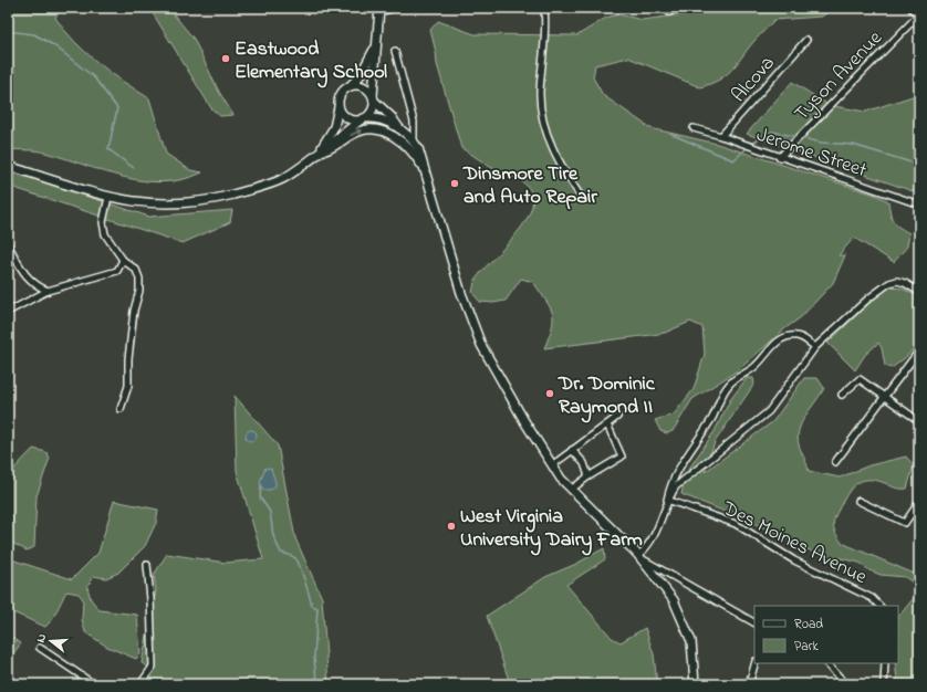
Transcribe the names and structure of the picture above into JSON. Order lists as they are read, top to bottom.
{
  "streets": {
    "street": [
      "Tyson Avenue",
      "Alcova",
      "Jerome Street",
      "Des Moines Avenue"
    ]
  },
  "crossings": [
    ["Tyson Avenue", "Jerome Street"],
    ["Alcova", "Jerome Street"]
  ],
  "places": [
    "Eastwood Elementary School",
    "Dinsmore Tire and Auto Repair",
    "Dr. Dominic Raymond II",
    "West Virginia University Dairy Farm"
  ],
  "legend": ["Road", "Park"],
  "north": "left"
}
